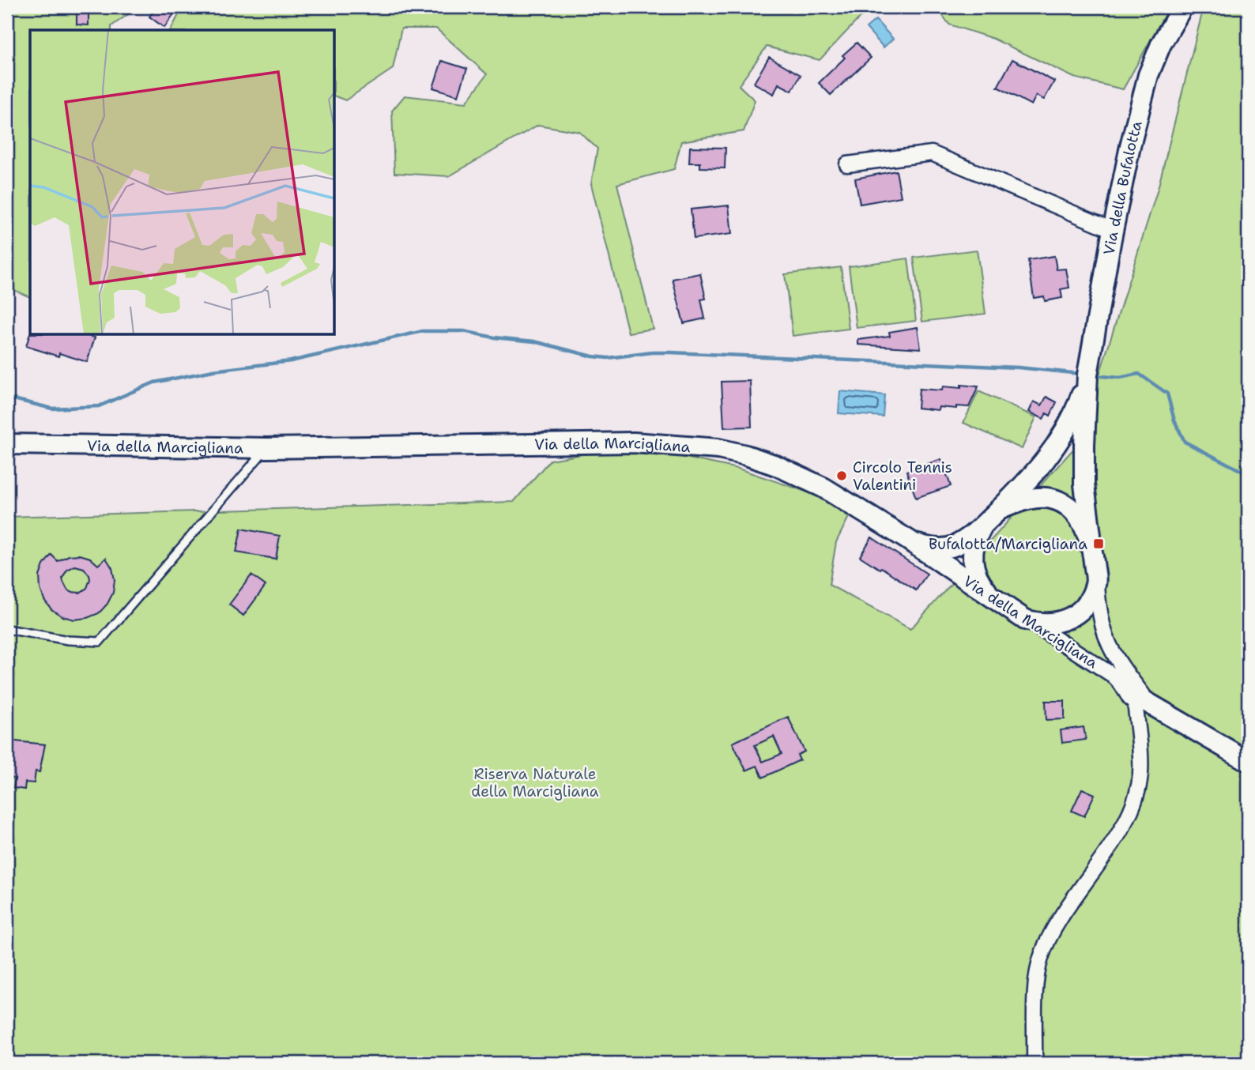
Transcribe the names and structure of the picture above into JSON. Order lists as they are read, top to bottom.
{
  "streets": {
    "street": ["Via della Bufalotta", "Via della Marcigliana"]
  },
  "crossings": [
    ["Via della Bufalotta", "Via della Marcigliana"]
  ],
  "parks": ["Riserva Naturale della Marcigliana"],
  "places": {
    "other": ["Circolo Tennis Valentini"],
    "transit": ["Bufalotta/Marcigliana"]
  }
}
